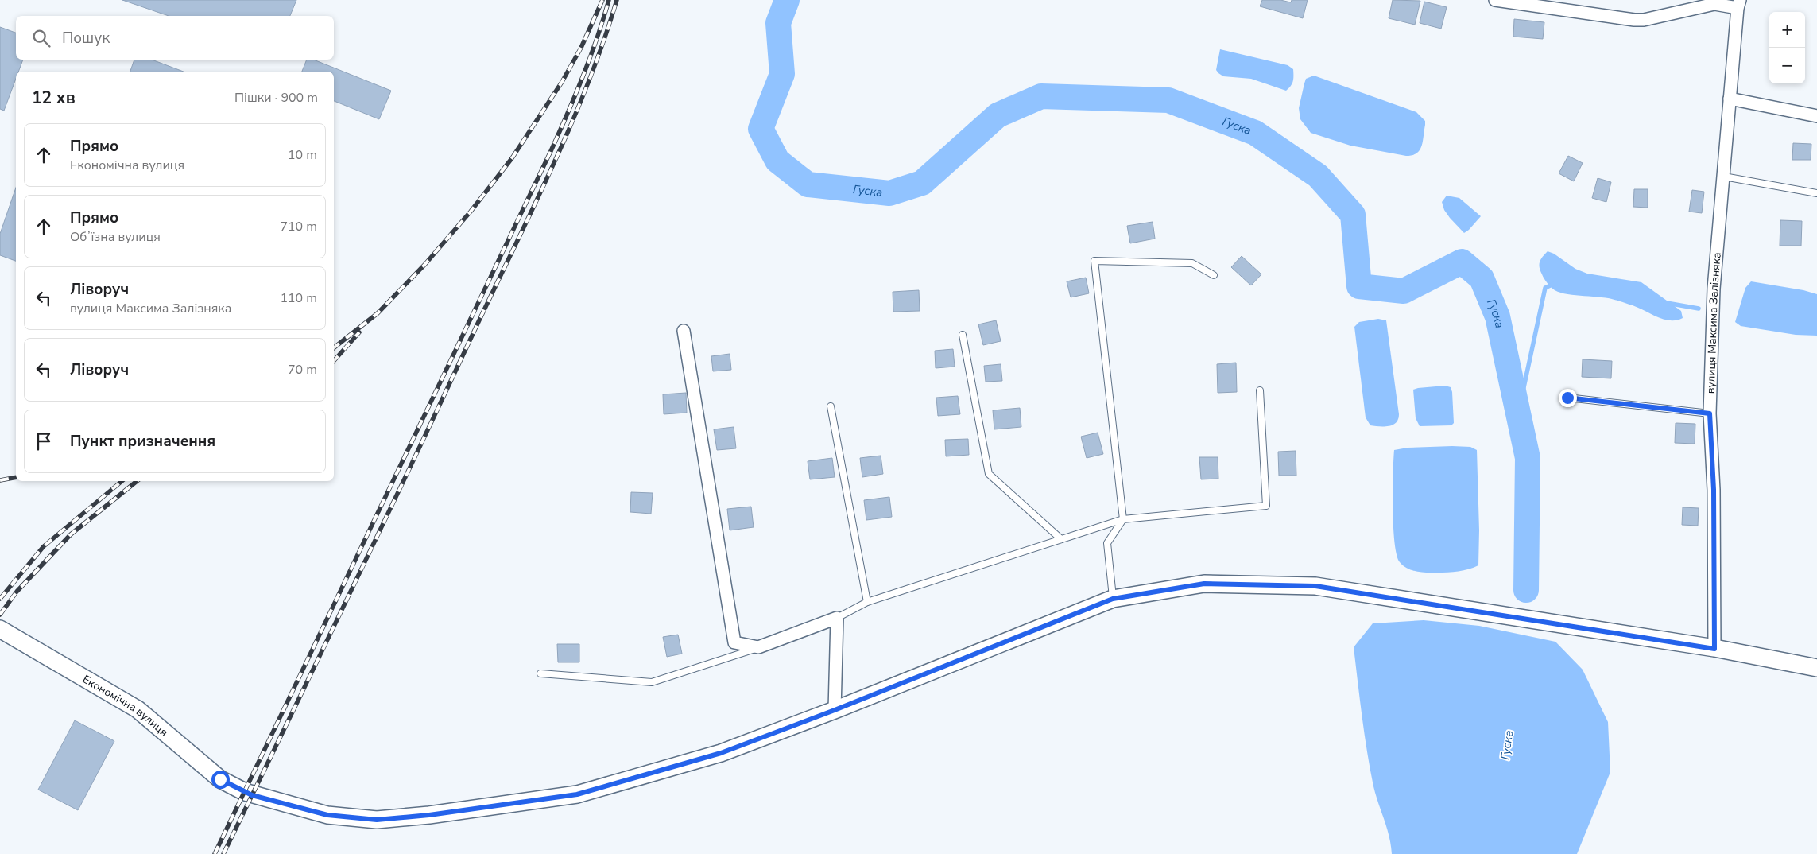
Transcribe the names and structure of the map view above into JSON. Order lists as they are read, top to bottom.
{
  "streets": {
    "street": ["вулиця Максима Залізняка", "Економічна вулиця"]
  },
  "crossings": [
    ["вулиця Максима Залізняка", "Економічна вулиця"]
  ],
  "water": ["Гуска"],
  "page": {
    "map_buttons": ["+", "−"],
    "search": "Пошук",
    "heading": ["12 хв", "Пішки · 900 m"],
    "list": [
      ["Прямо", "Економічна вулиця", "10 m"],
      ["Прямо", "Обʼїзна вулиця", "710 m"],
      ["Ліворуч", "вулиця Максима Залізняка", "110 m"],
      ["Ліворуч", "70 m"],
      "Пункт призначення"
    ]
  }
}
